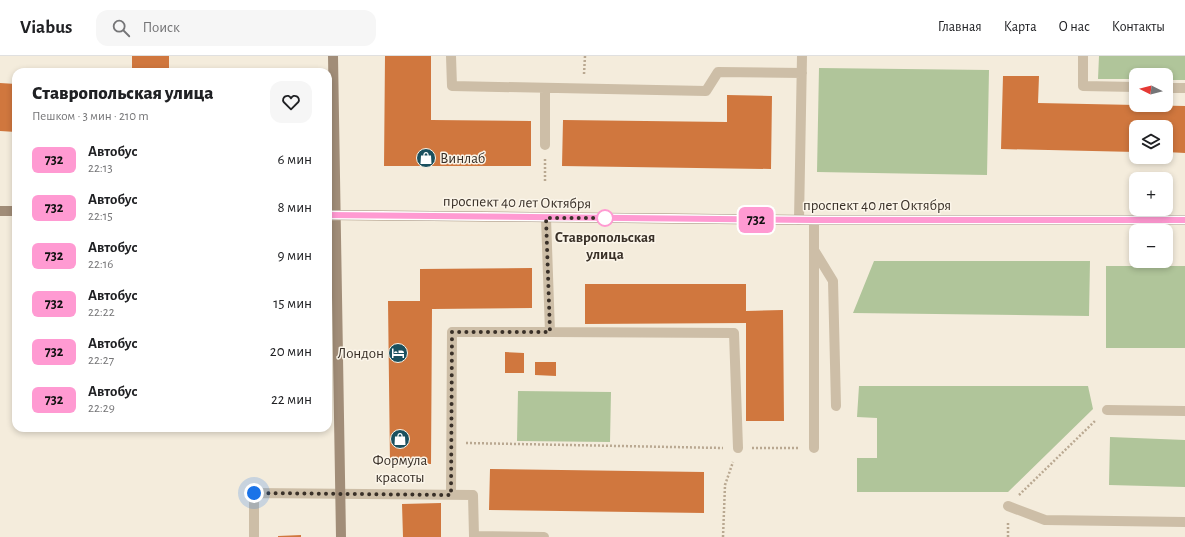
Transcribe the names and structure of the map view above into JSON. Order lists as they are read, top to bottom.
{
  "streets": {
    "street": ["проспект 40 лет Октября"]
  },
  "places": {
    "shop": ["Винлаб", "Формула красоты"],
    "other": ["Ставропольская улица"],
    "hotel": ["Лондон"]
  },
  "lines": ["bus line 732"],
  "north": "left",
  "page": {
    "header": "Viabus",
    "search": "Поиск",
    "nav": [
      "Главная",
      "Карта",
      "О нас",
      "Контакты"
    ],
    "on_map": "732",
    "map_buttons": ["+", "−"],
    "heading": ["Ставропольская улица", "Пешком · 3 мин · 210 m"],
    "list": [
      {
        "mark": "732",
        "name": "Автобус",
        "note": "22:13",
        "value": "6 мин"
      },
      {
        "mark": "732",
        "name": "Автобус",
        "note": "22:15",
        "value": "8 мин"
      },
      {
        "mark": "732",
        "name": "Автобус",
        "note": "22:16",
        "value": "9 мин"
      },
      {
        "mark": "732",
        "name": "Автобус",
        "note": "22:22",
        "value": "15 мин"
      },
      {
        "mark": "732",
        "name": "Автобус",
        "note": "22:27",
        "value": "20 мин"
      },
      {
        "mark": "732",
        "name": "Автобус",
        "note": "22:29",
        "value": "22 мин"
      }
    ]
  }
}
